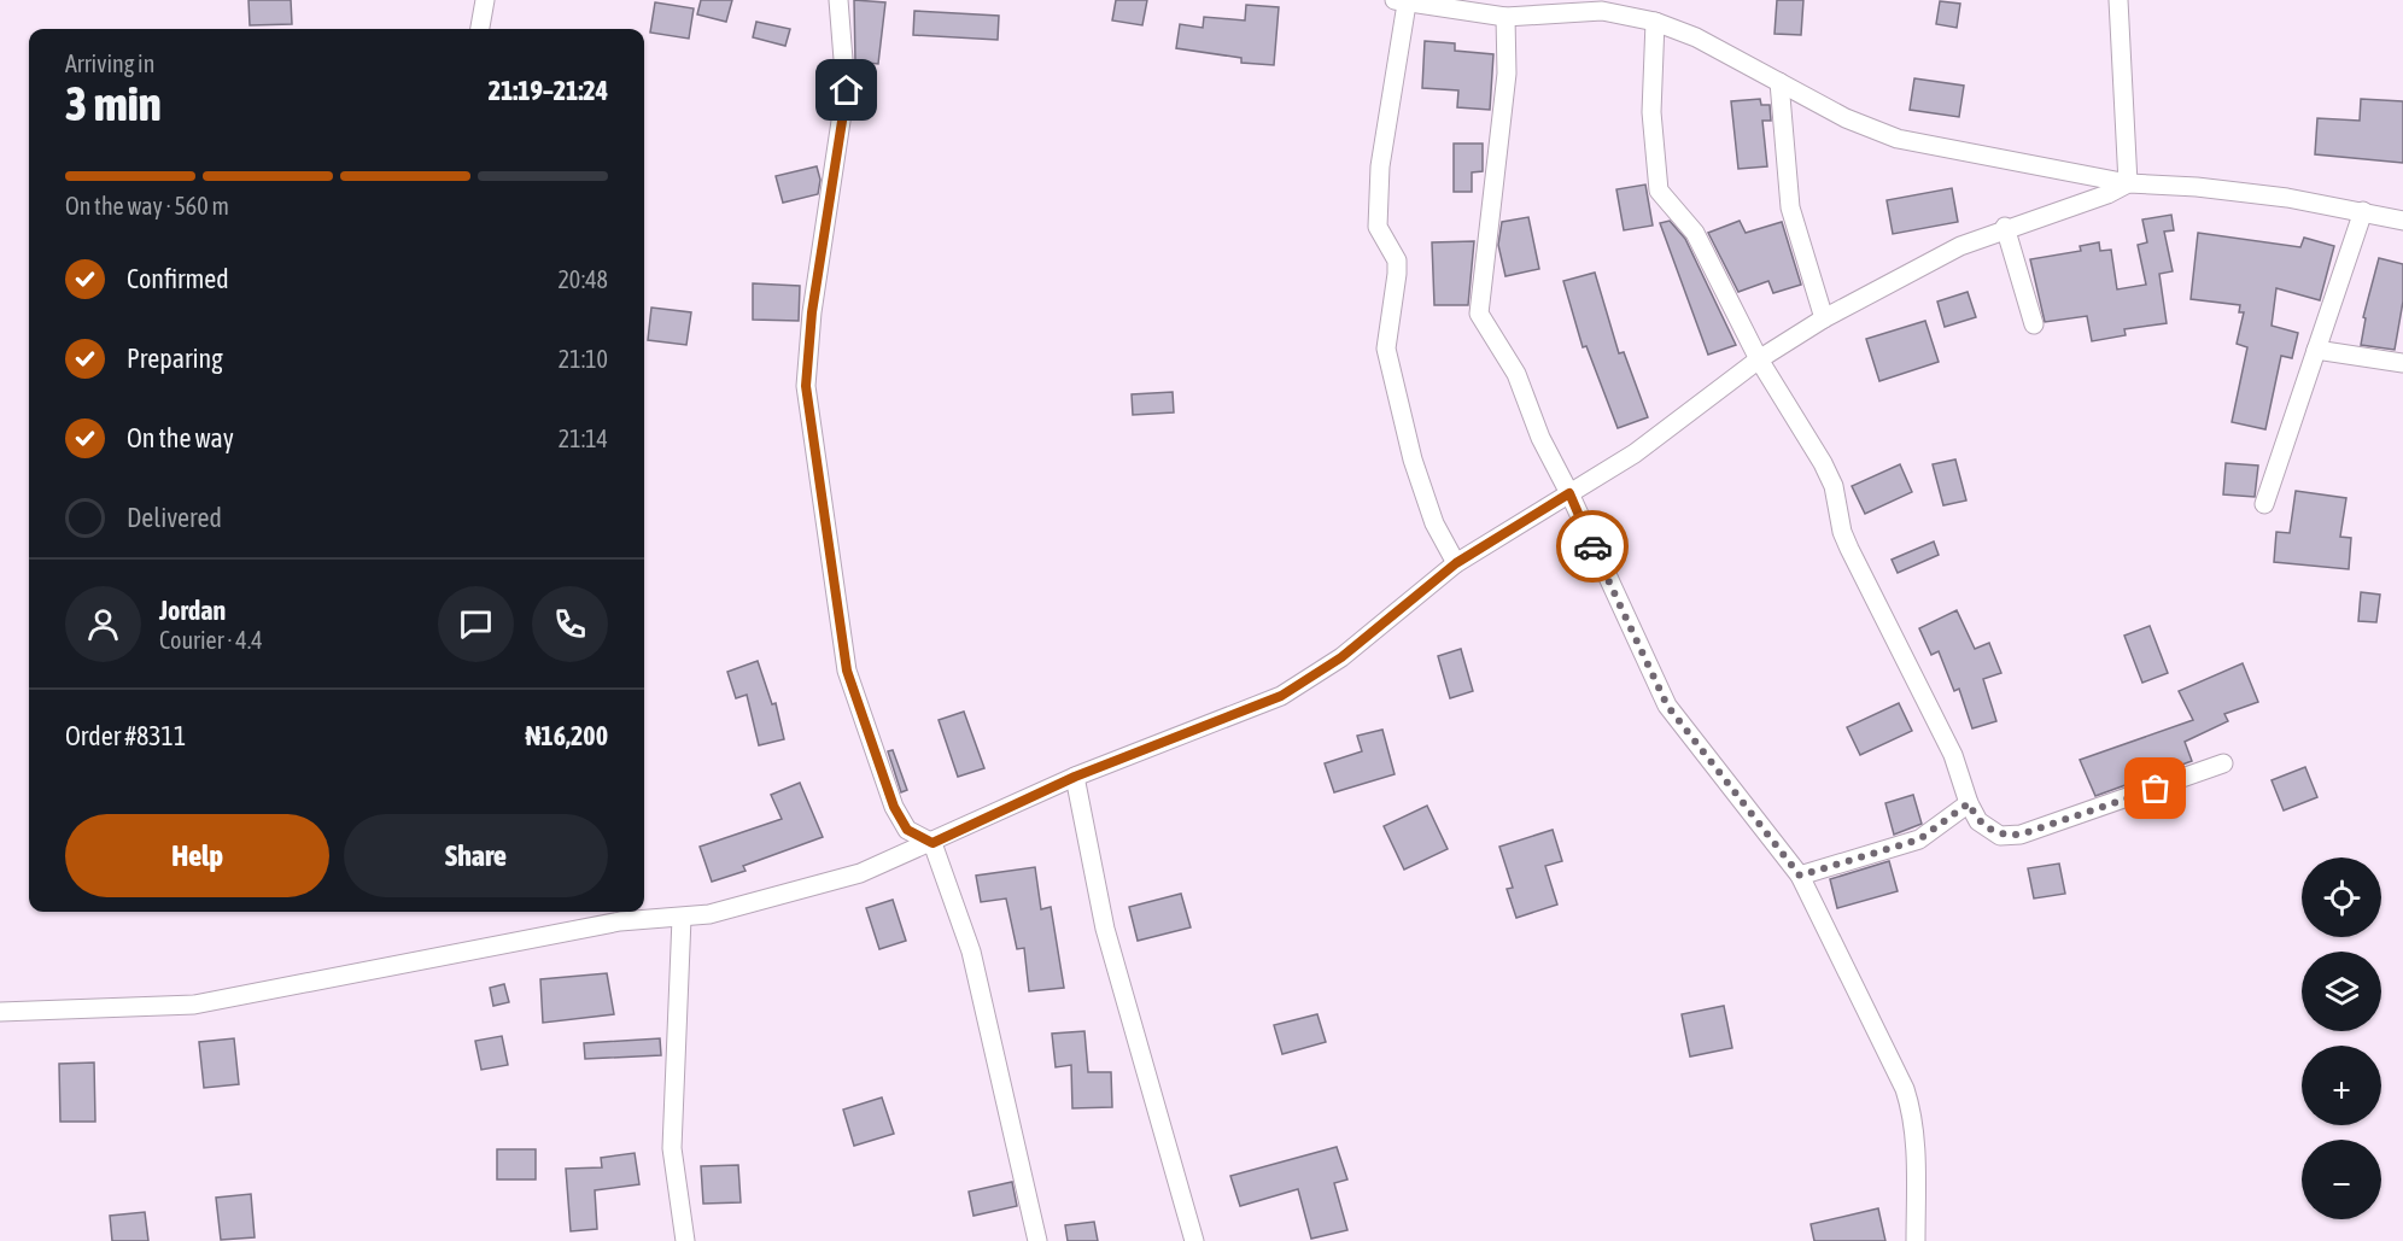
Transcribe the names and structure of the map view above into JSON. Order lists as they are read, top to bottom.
{
  "page": {
    "heading": ["3 min", "Arriving in", "21:19–21:24"],
    "panel": [
      "Jordan",
      "Courier · 4.4",
      "Order #8311",
      "₦16,200"
    ],
    "bar": "On the way · 560 m",
    "list": [
      ["Confirmed", "20:48"],
      ["Preparing", "21:10"],
      ["On the way", "21:14"],
      "Delivered"
    ],
    "buttons": ["Help", "Share"],
    "map_buttons": ["+", "−"]
  }
}
